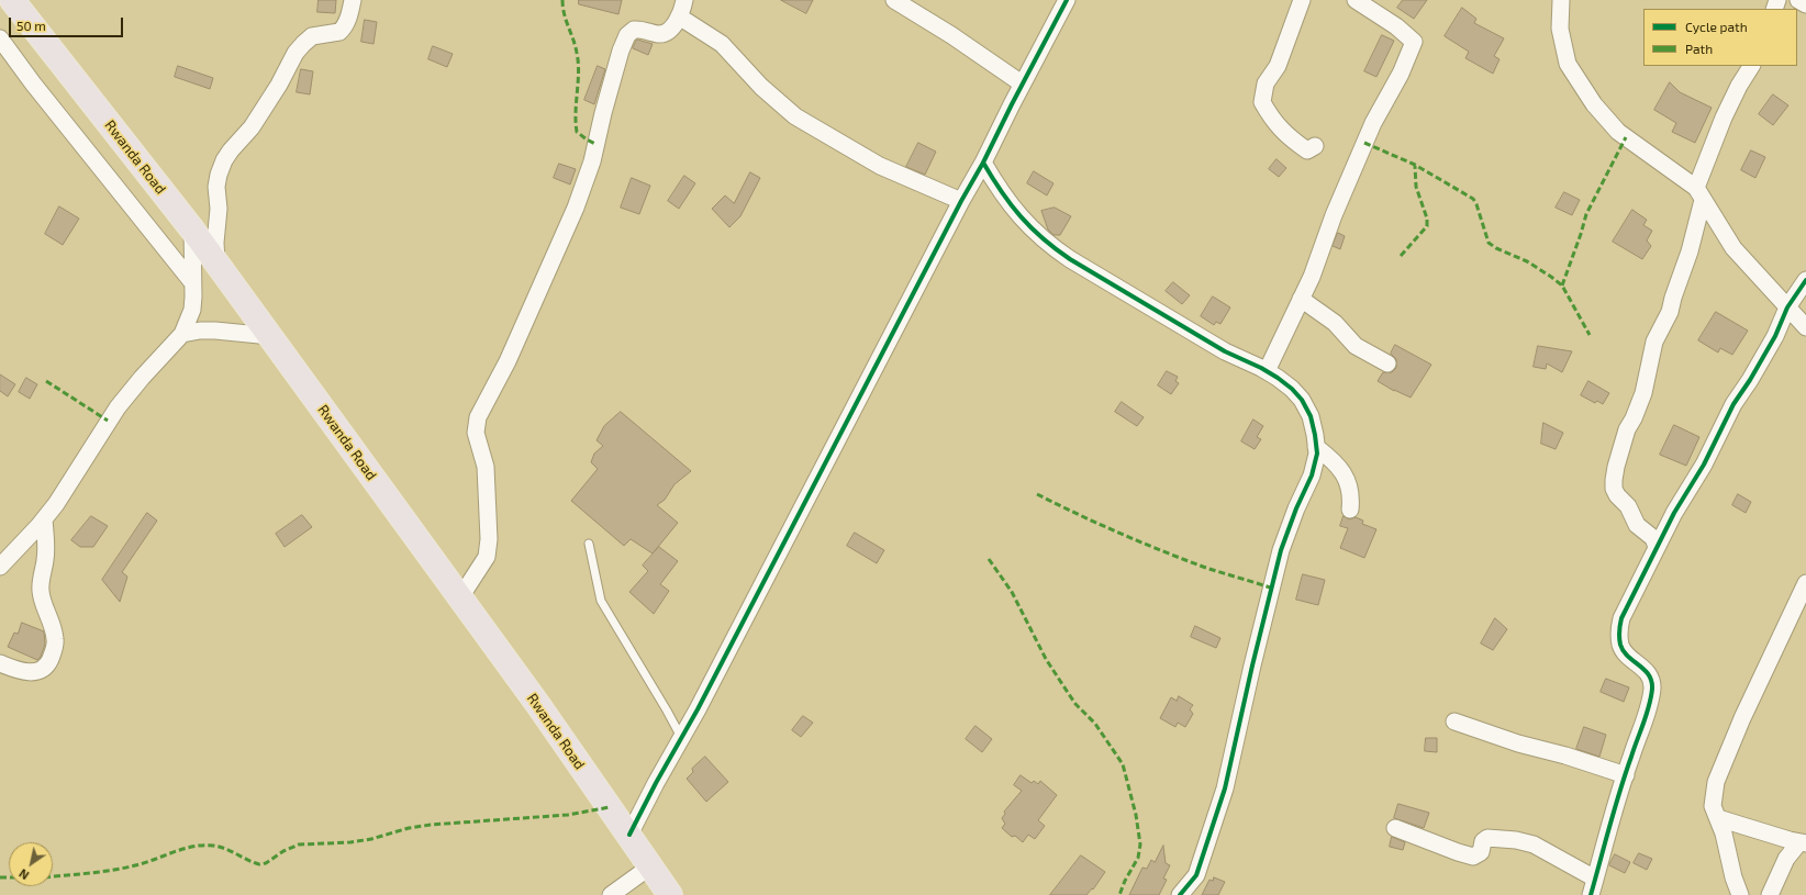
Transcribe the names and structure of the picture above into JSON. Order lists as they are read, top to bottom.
{
  "streets": {
    "highway": ["Rwanda Road"]
  },
  "legend": ["Cycle path", "Path"],
  "scale_bar": "50 m",
  "north": "bottom left"
}
